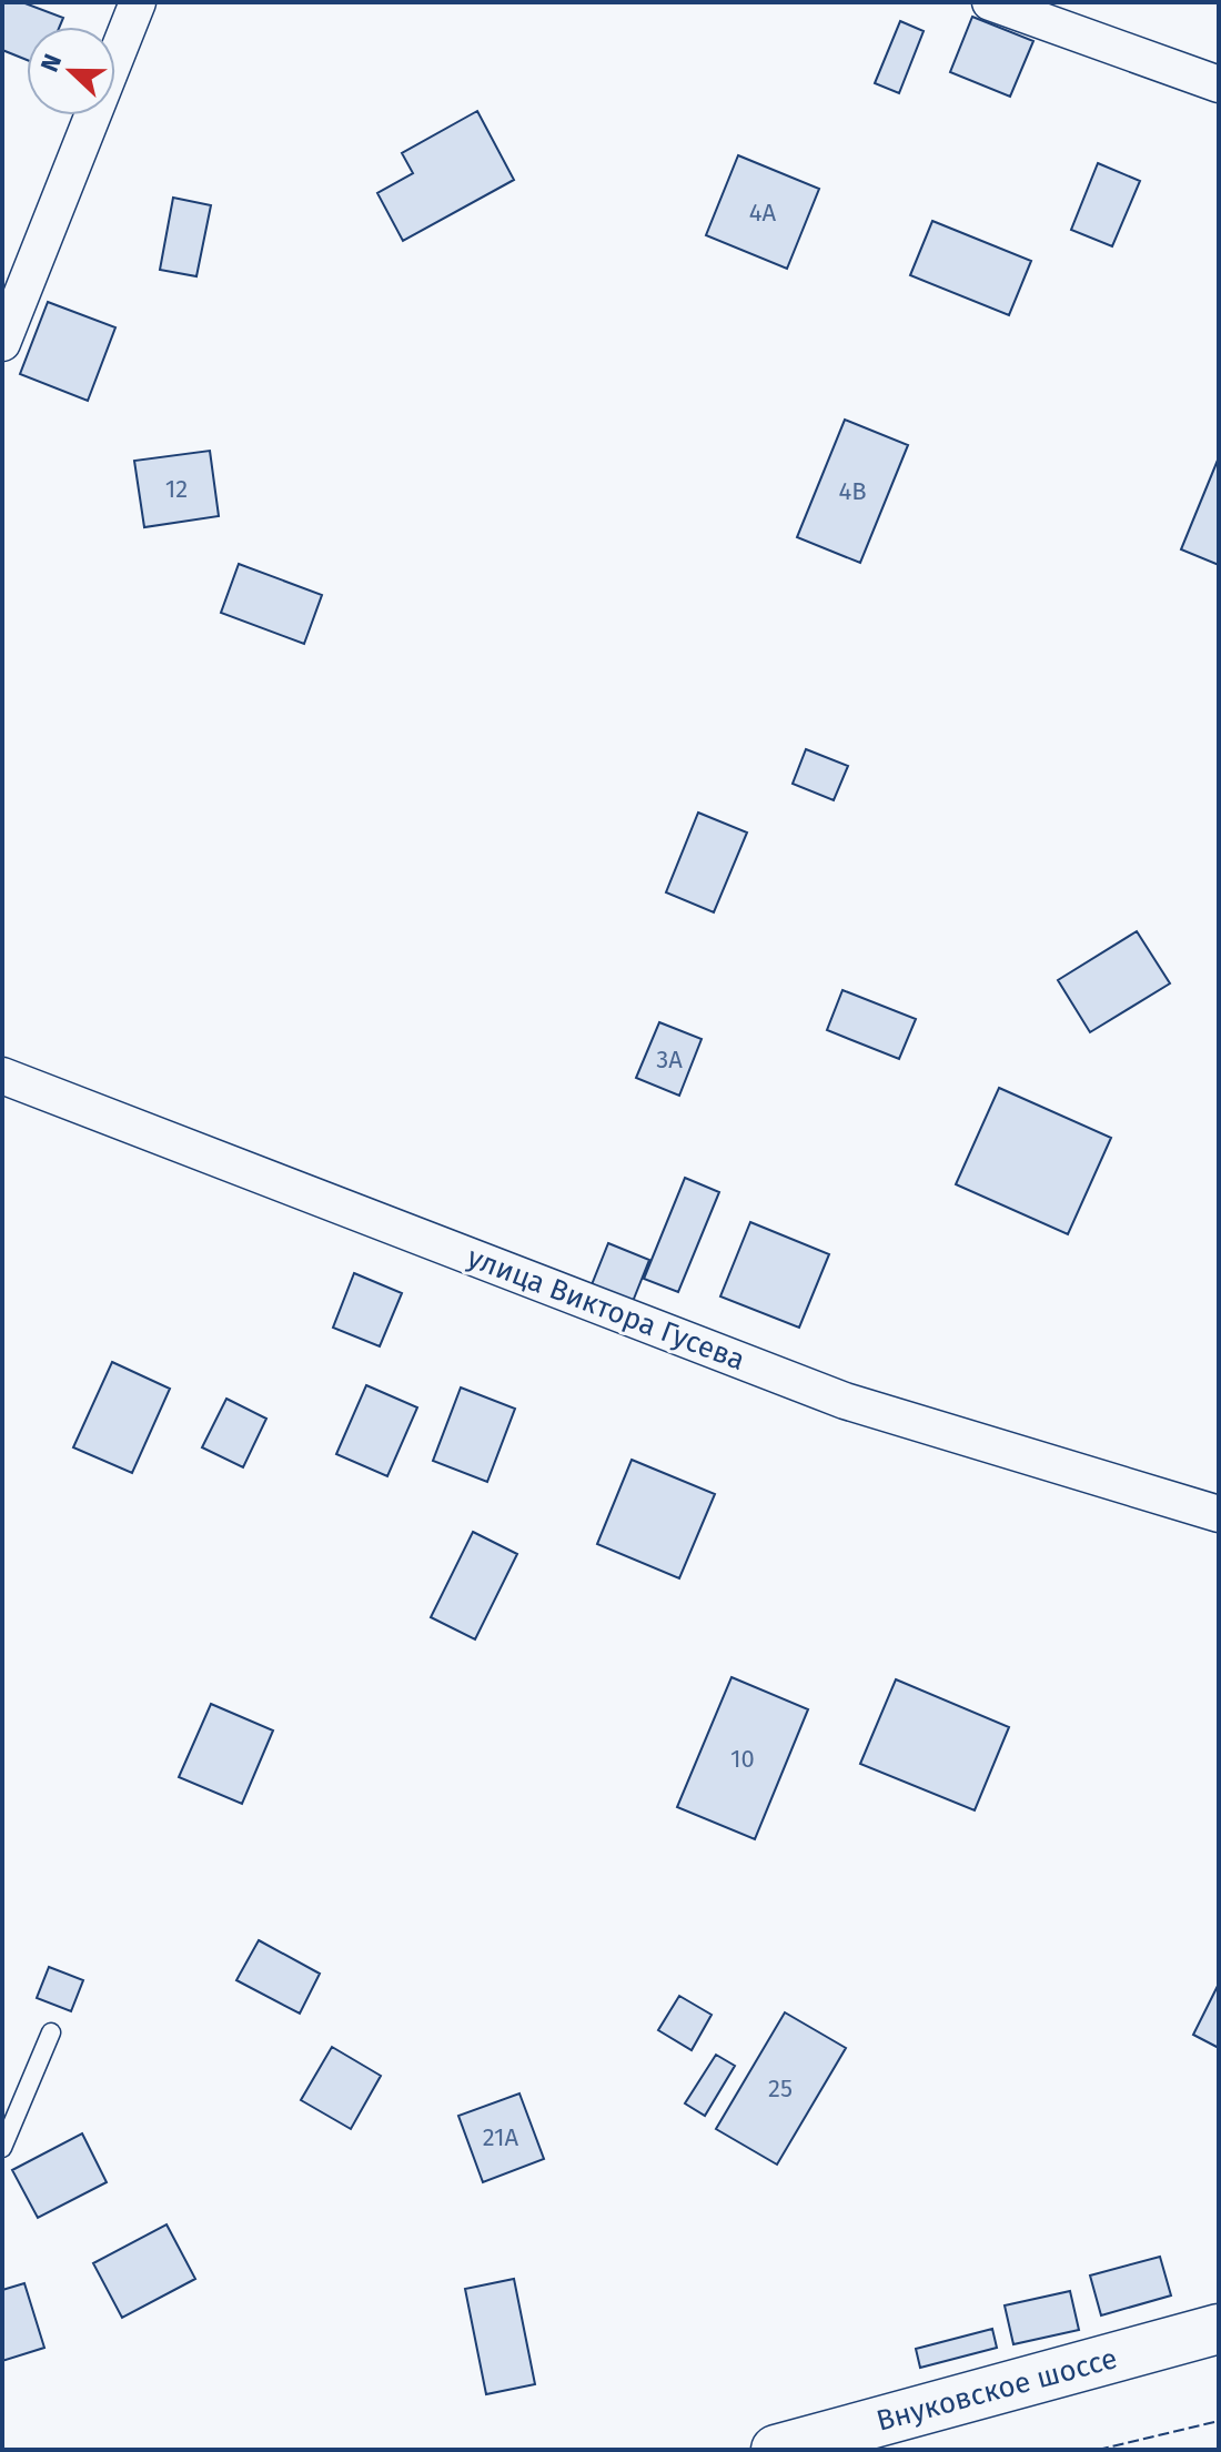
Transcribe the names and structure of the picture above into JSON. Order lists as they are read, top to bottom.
{
  "streets": {
    "main road": ["Внуковское шоссе"],
    "street": ["улица Виктора Гусева"]
  },
  "house_numbers": [
    "4А",
    "12",
    "4В",
    "3А",
    "10",
    "25",
    "21А"
  ],
  "north": "left"
}
